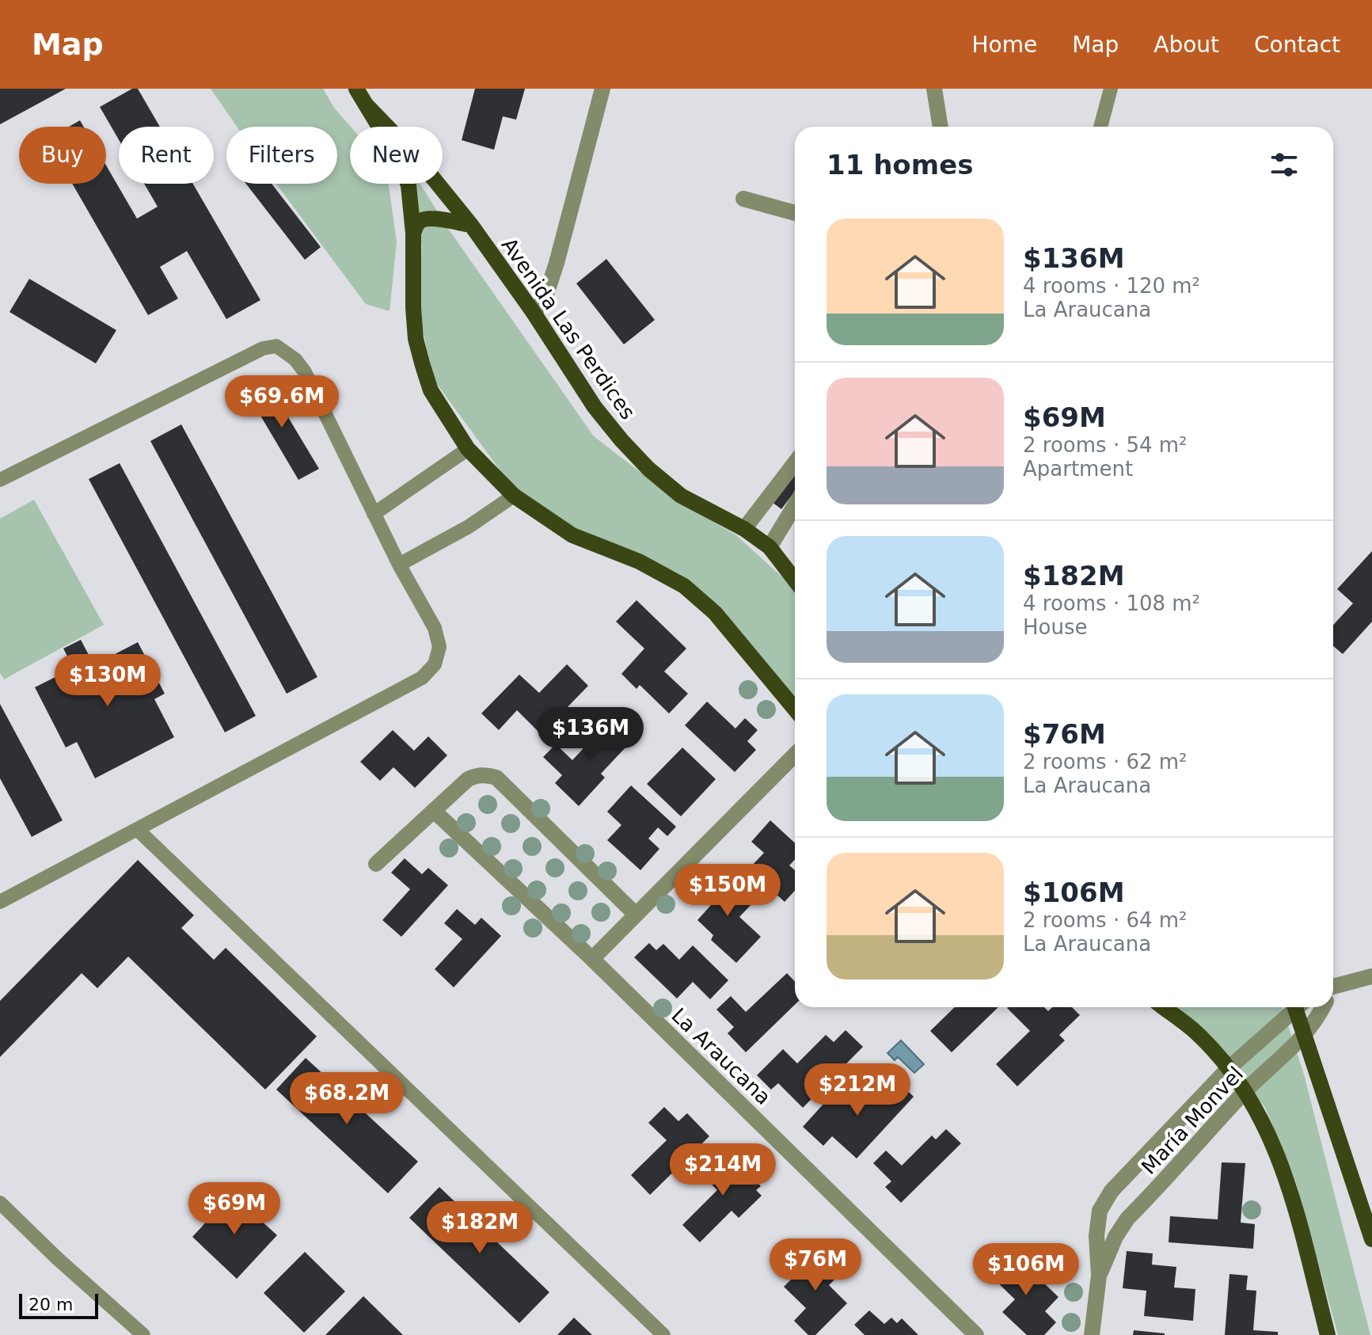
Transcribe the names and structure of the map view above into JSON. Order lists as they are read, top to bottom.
{
  "streets": {
    "main road": ["Avenida Las Perdices"],
    "street": ["La Araucana", "María Monvel"]
  },
  "scale_bar": "20 m",
  "page": {
    "header": "Map",
    "nav": [
      "Home",
      "Map",
      "About",
      "Contact"
    ],
    "chip": [
      "Buy",
      "Rent",
      "Filters",
      "New"
    ],
    "heading": "11 homes",
    "list": [
      {
        "name": "$136M",
        "note": "4 rooms · 120 m² · La Araucana"
      },
      {
        "name": "$69M",
        "note": "2 rooms · 54 m² · Apartment"
      },
      {
        "name": "$182M",
        "note": "4 rooms · 108 m² · House"
      },
      {
        "name": "$76M",
        "note": "2 rooms · 62 m² · La Araucana"
      },
      {
        "name": "$106M",
        "note": "2 rooms · 64 m² · La Araucana"
      }
    ],
    "price": [
      "$69.6M",
      "$130M",
      "$136M",
      "$150M",
      "$212M",
      "$68.2M",
      "$214M",
      "$69M",
      "$182M",
      "$76M",
      "$106M"
    ],
    "scale": "20 m"
  }
}
